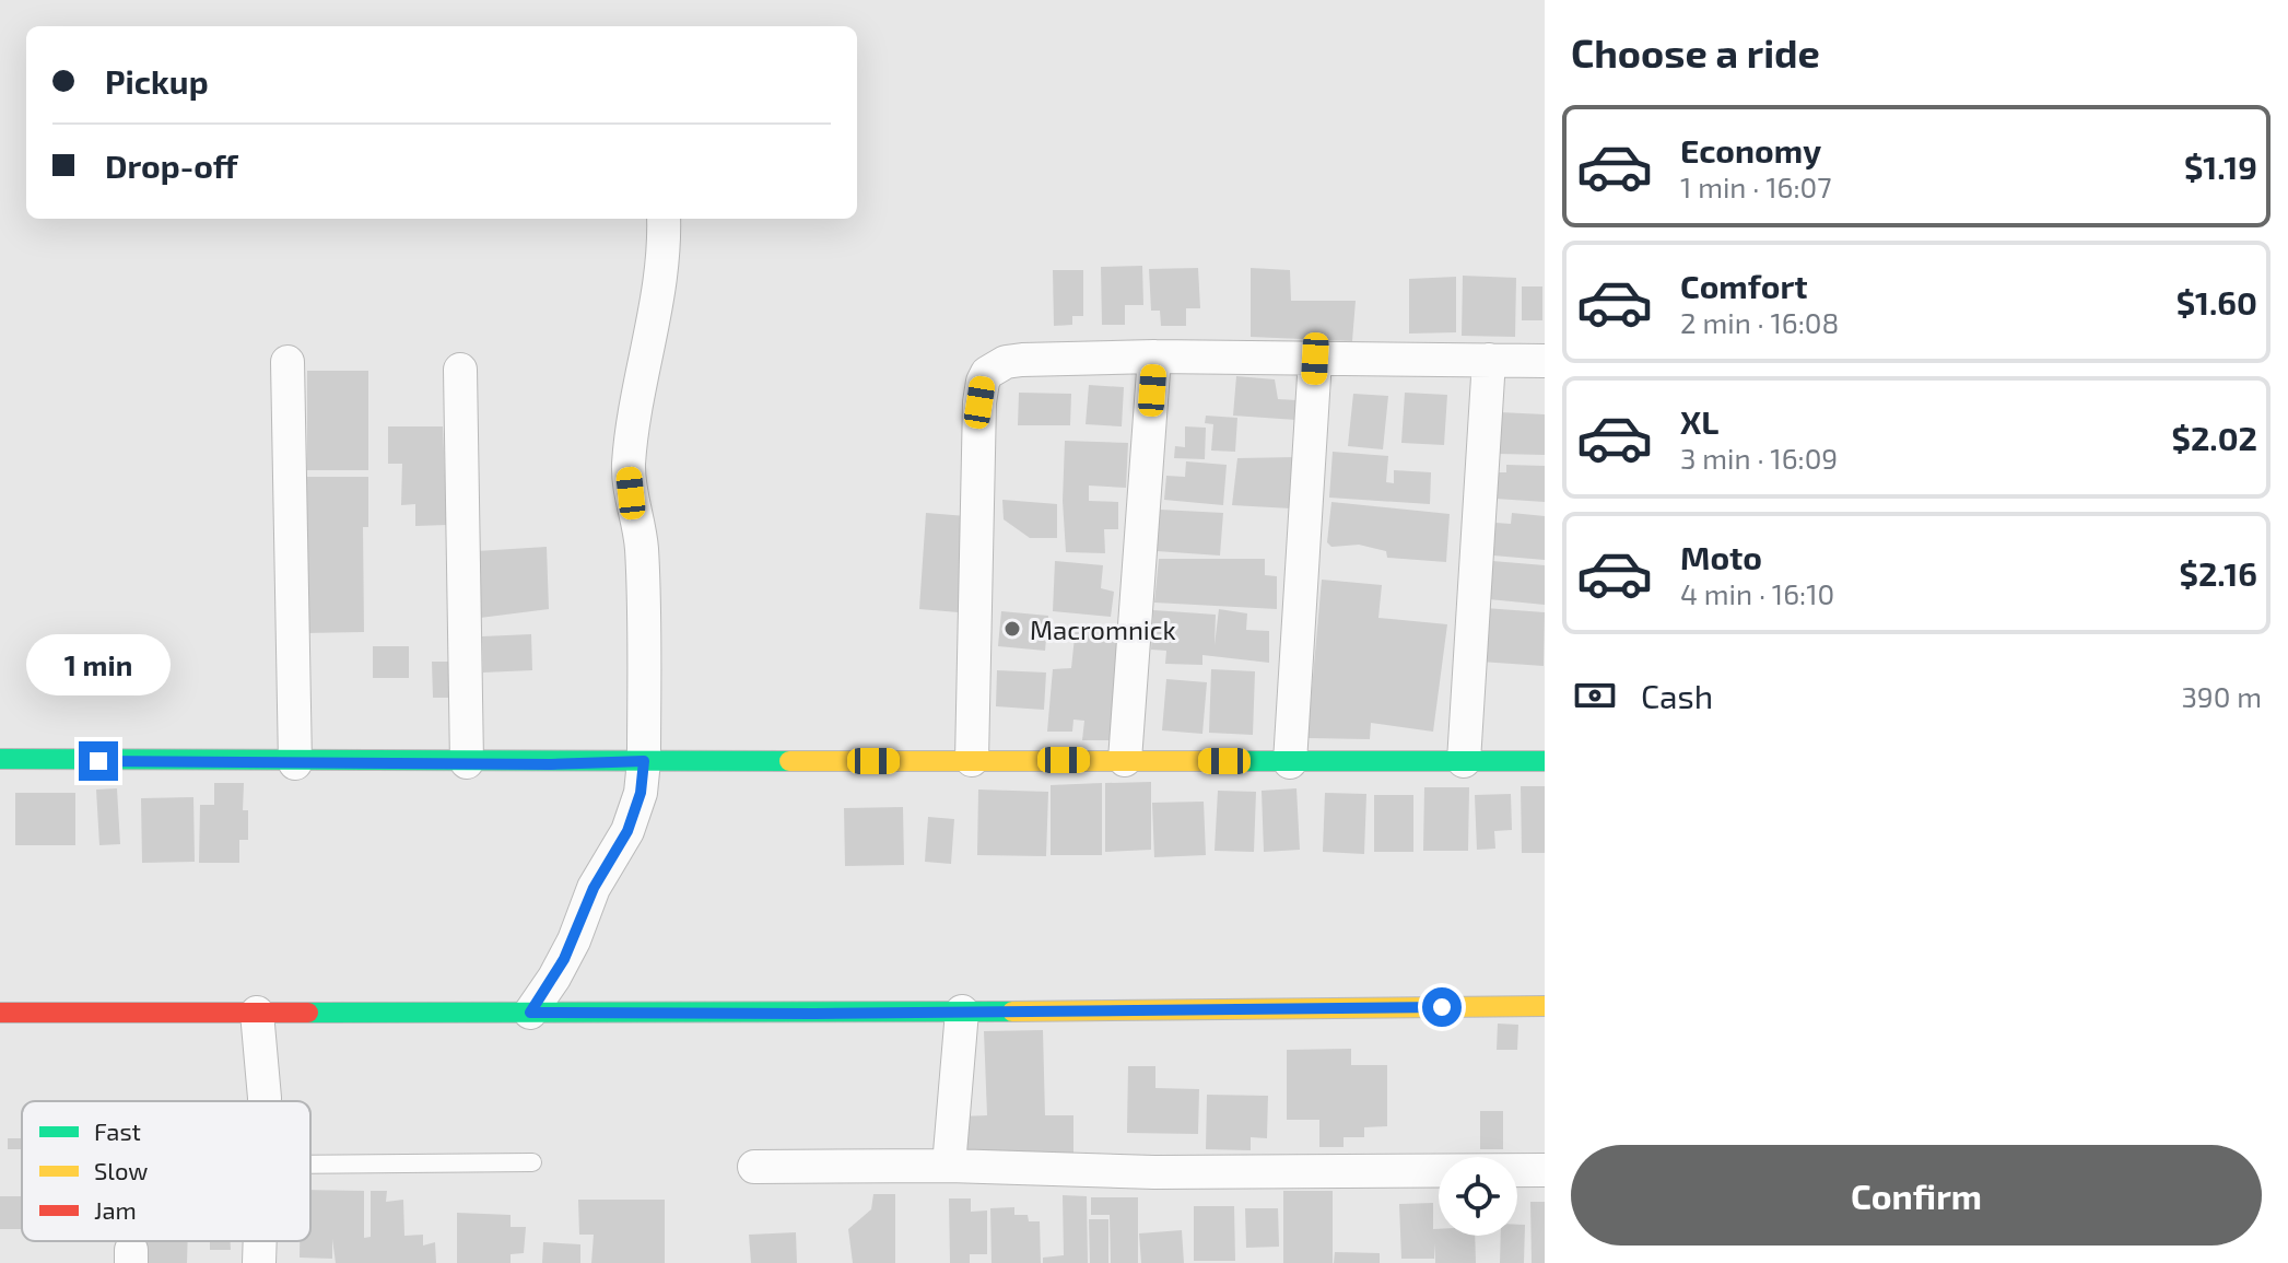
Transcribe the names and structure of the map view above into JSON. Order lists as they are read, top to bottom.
{
  "places": ["Macromnick"],
  "legend": ["Fast", "Slow", "Jam"],
  "page": {
    "heading": "Choose a ride",
    "banner": ["Pickup", "Drop-off"],
    "list": [
      {
        "name": "Economy",
        "note": "1 min · 16:07",
        "value": "$1.19"
      },
      {
        "name": "Comfort",
        "note": "2 min · 16:08",
        "value": "$1.60"
      },
      {
        "name": "XL",
        "note": "3 min · 16:09",
        "value": "$2.02"
      },
      {
        "name": "Moto",
        "note": "4 min · 16:10",
        "value": "$2.16"
      }
    ],
    "bubble": "1 min",
    "pay": ["Cash", "390 m"],
    "buttons": "Confirm"
  }
}
